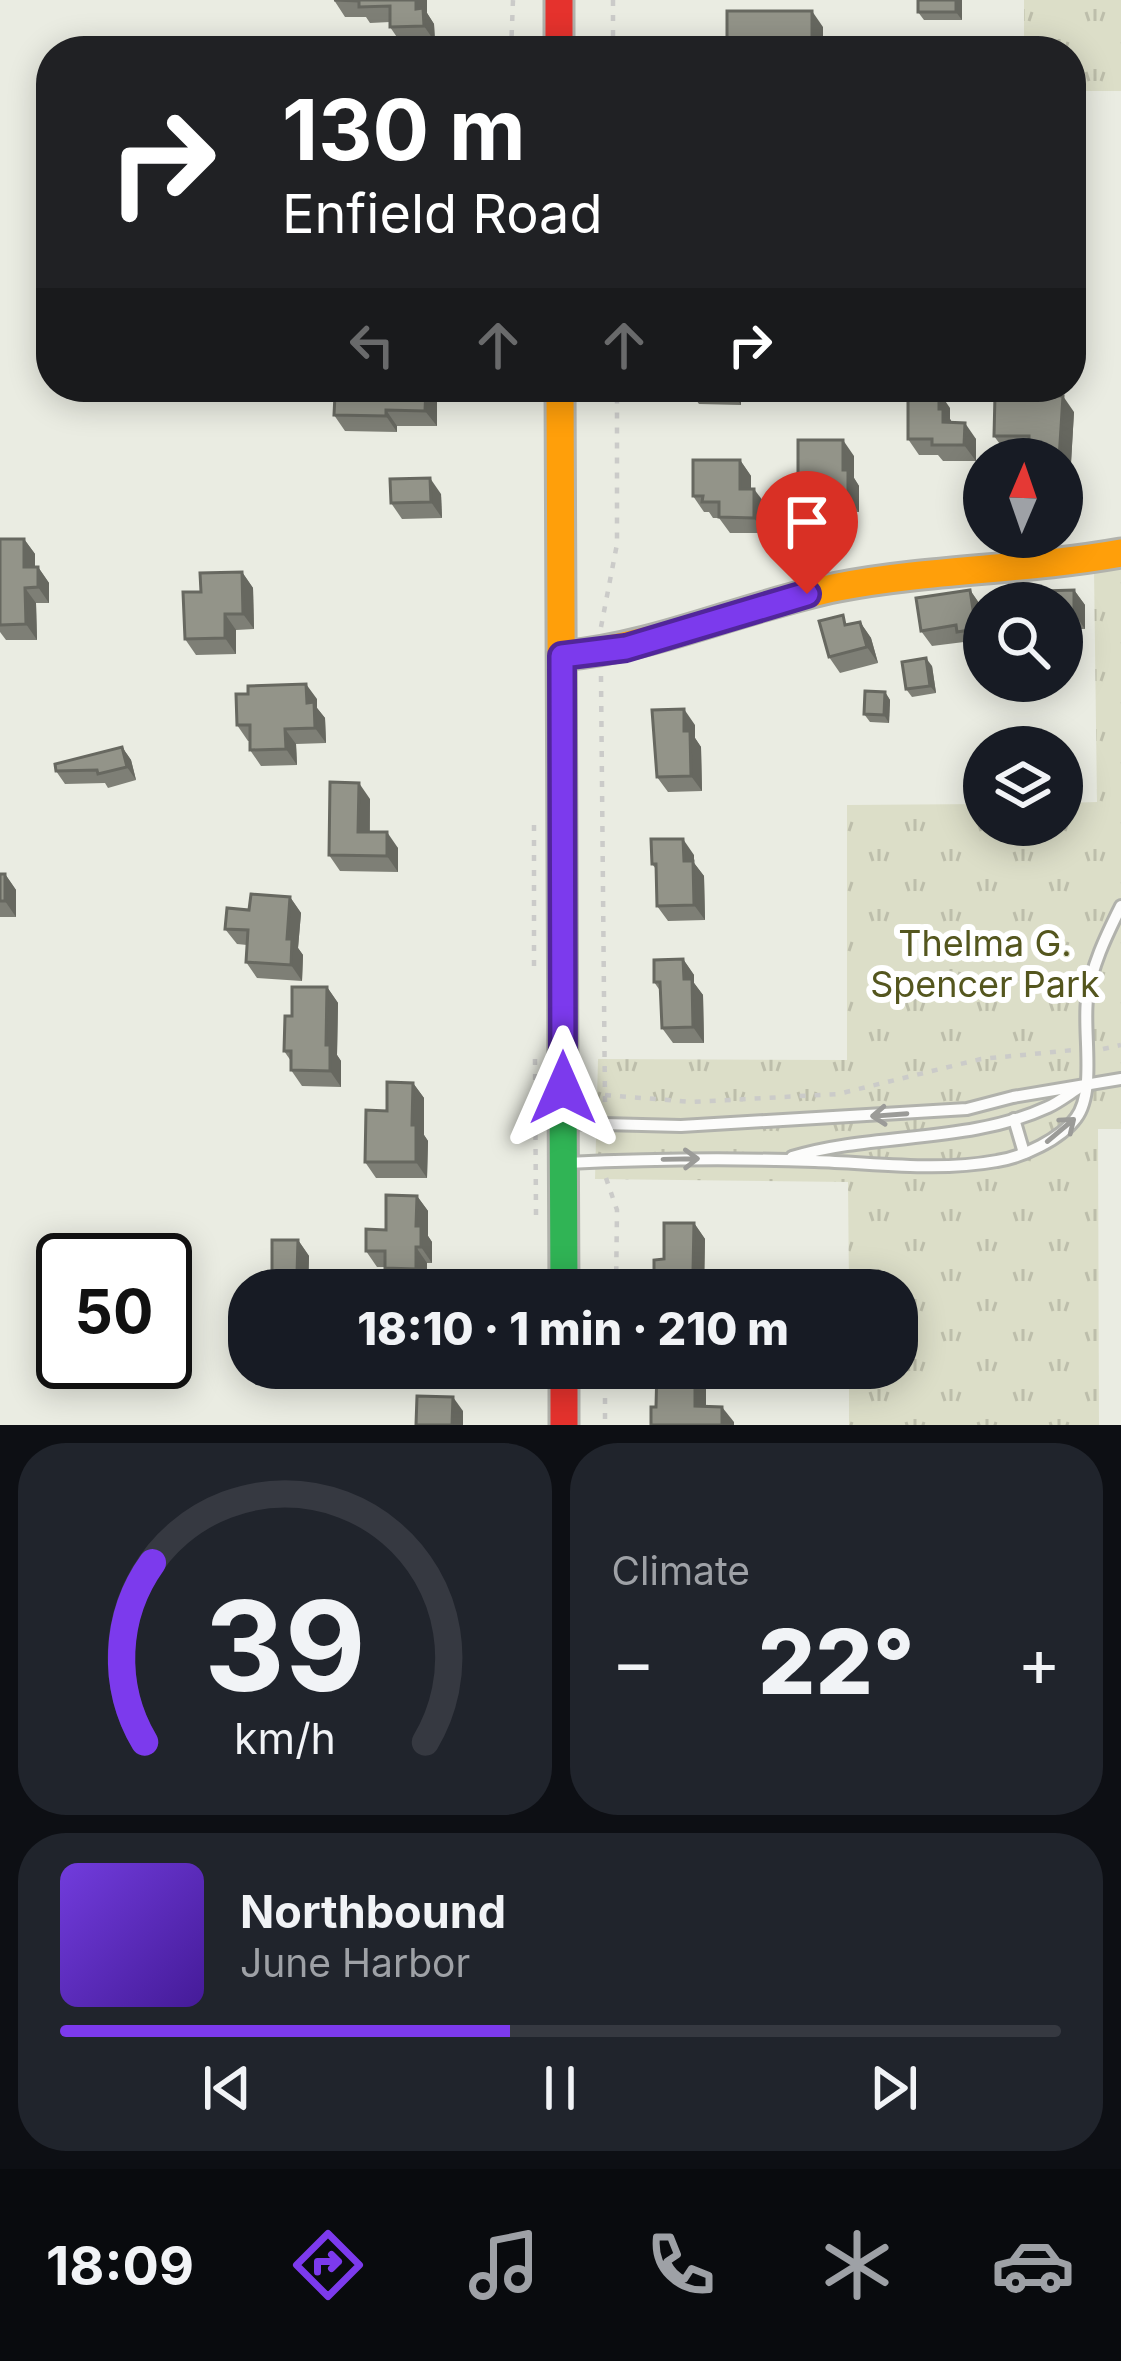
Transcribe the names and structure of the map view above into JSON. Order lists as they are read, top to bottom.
{
  "parks": ["Thelma G. Spencer Park"],
  "north": "top",
  "page": {
    "turn": ["130 m", "Enfield Road"],
    "limit": "50",
    "trip": "18:10 · 1 min · 210 m",
    "tile": "Climate",
    "heat": ["−", "22°", "+"],
    "song": ["Northbound", "June Harbor"],
    "tabs": "18:09",
    "gauge": ["39", "km/h"]
  }
}
